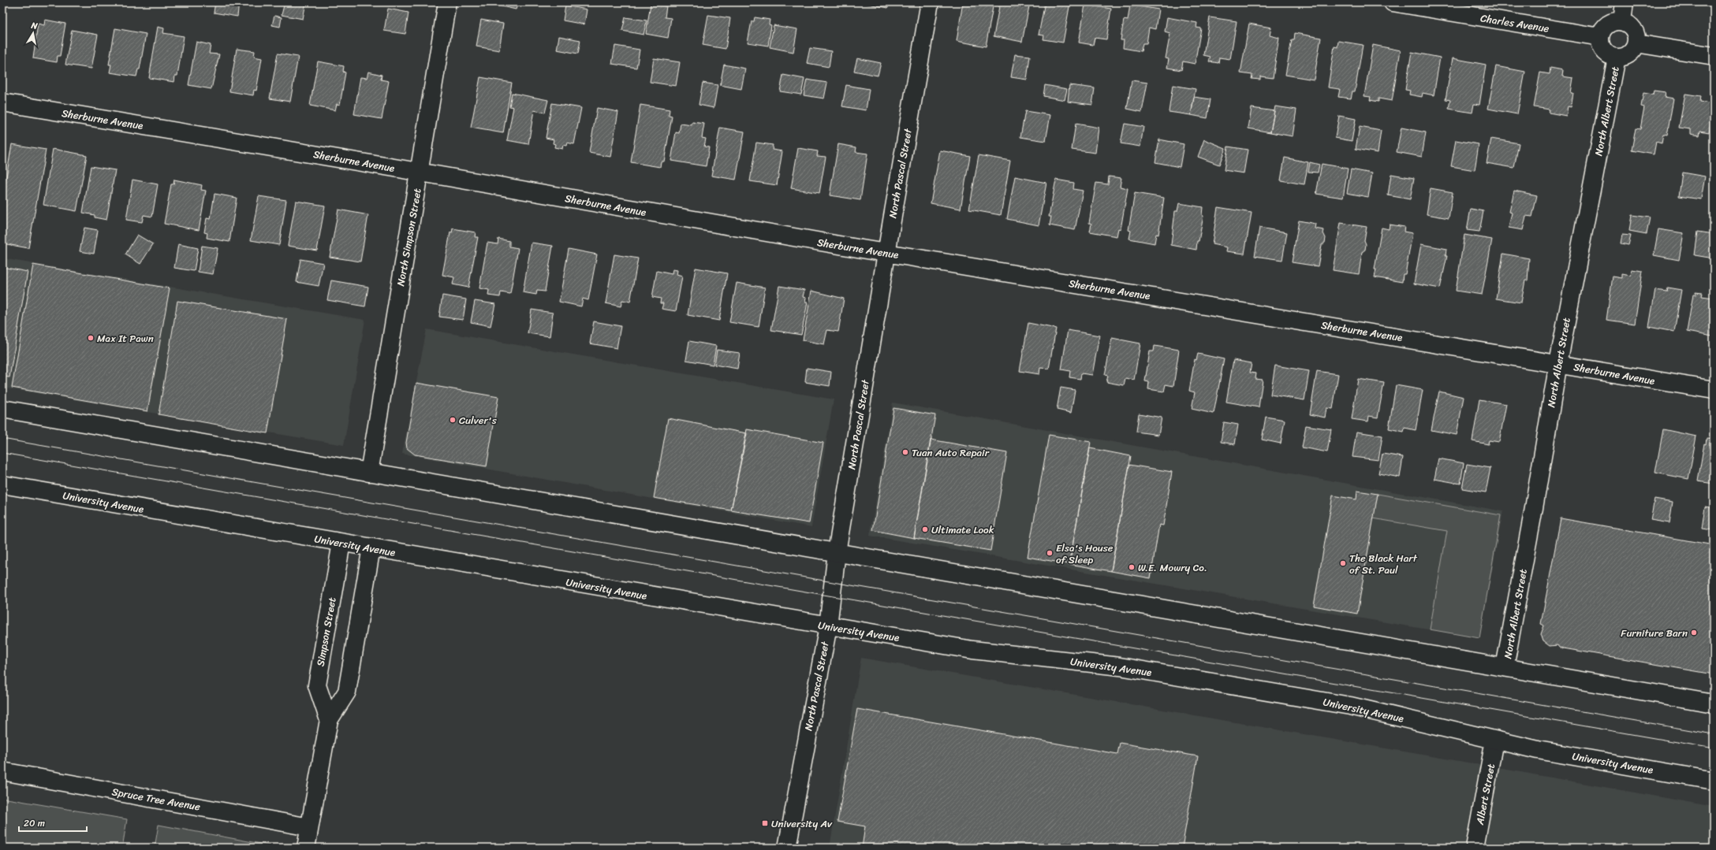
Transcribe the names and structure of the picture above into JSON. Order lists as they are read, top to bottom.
{
  "streets": {
    "street": [
      "Charles Avenue",
      "North Albert Street",
      "Sherburne Avenue",
      "North Pascal Street",
      "North Simpson Street",
      "University Avenue",
      "Simpson Street",
      "Albert Street",
      "Spruce Tree Avenue"
    ]
  },
  "crossings": [
    ["Charles Avenue", "North Albert Street"],
    ["North Albert Street", "Sherburne Avenue"],
    ["Sherburne Avenue", "North Pascal Street"],
    ["Sherburne Avenue", "North Simpson Street"],
    ["North Pascal Street", "University Avenue"],
    ["University Avenue", "Simpson Street"],
    ["University Avenue", "Albert Street"],
    ["Simpson Street", "Spruce Tree Avenue"]
  ],
  "places": {
    "other": [
      "Max It Pawn",
      "Culver's",
      "Tuan Auto Repair",
      "Ultimate Look",
      "Elsa's House of Sleep",
      "The Black Hart of St. Paul",
      "W.E. Mowry Co.",
      "Furniture Barn"
    ],
    "transit": ["University Av"]
  },
  "scale_bar": "20 m",
  "north": "top"
}
